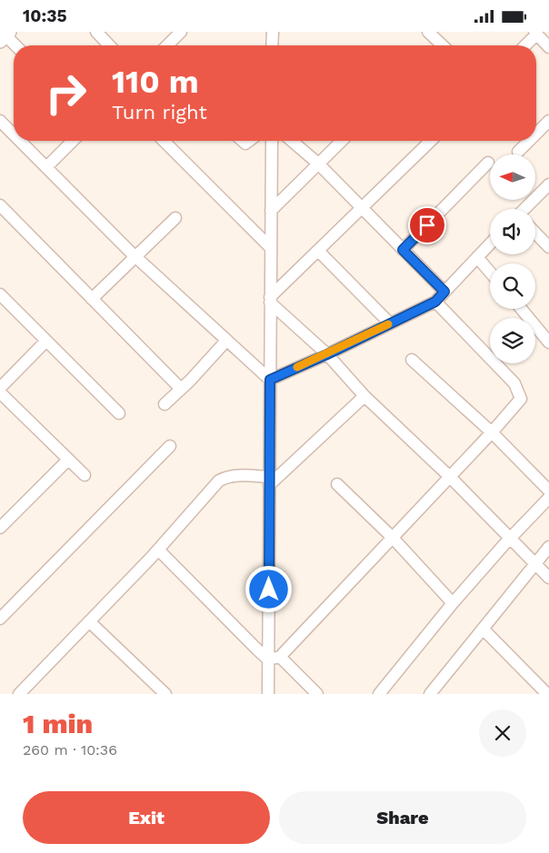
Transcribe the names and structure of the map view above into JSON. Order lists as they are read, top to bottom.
{
  "north": "left",
  "page": {
    "status": "10:35",
    "turn": ["110 m", "Turn right"],
    "heading": ["1 min", "260 m · 10:36"],
    "buttons": ["Exit", "Share"]
  }
}
